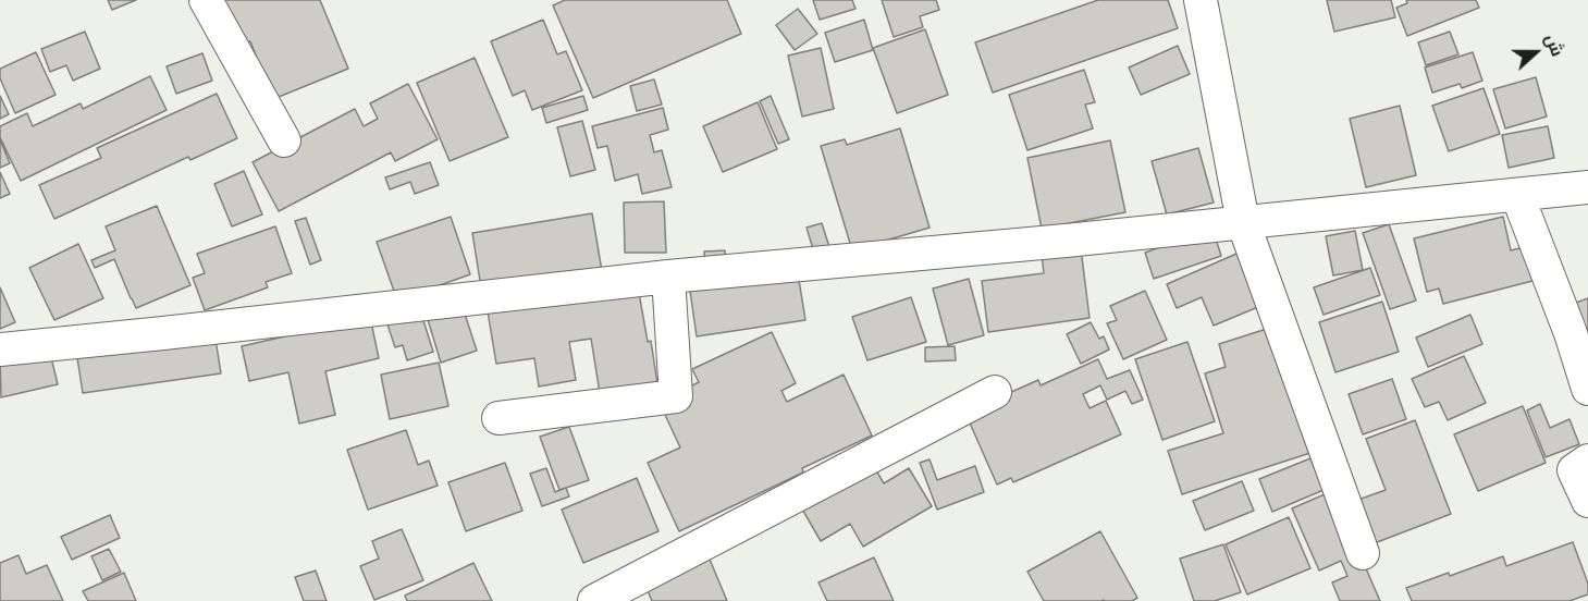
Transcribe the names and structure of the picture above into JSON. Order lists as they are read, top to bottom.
{
  "north": "right"
}
